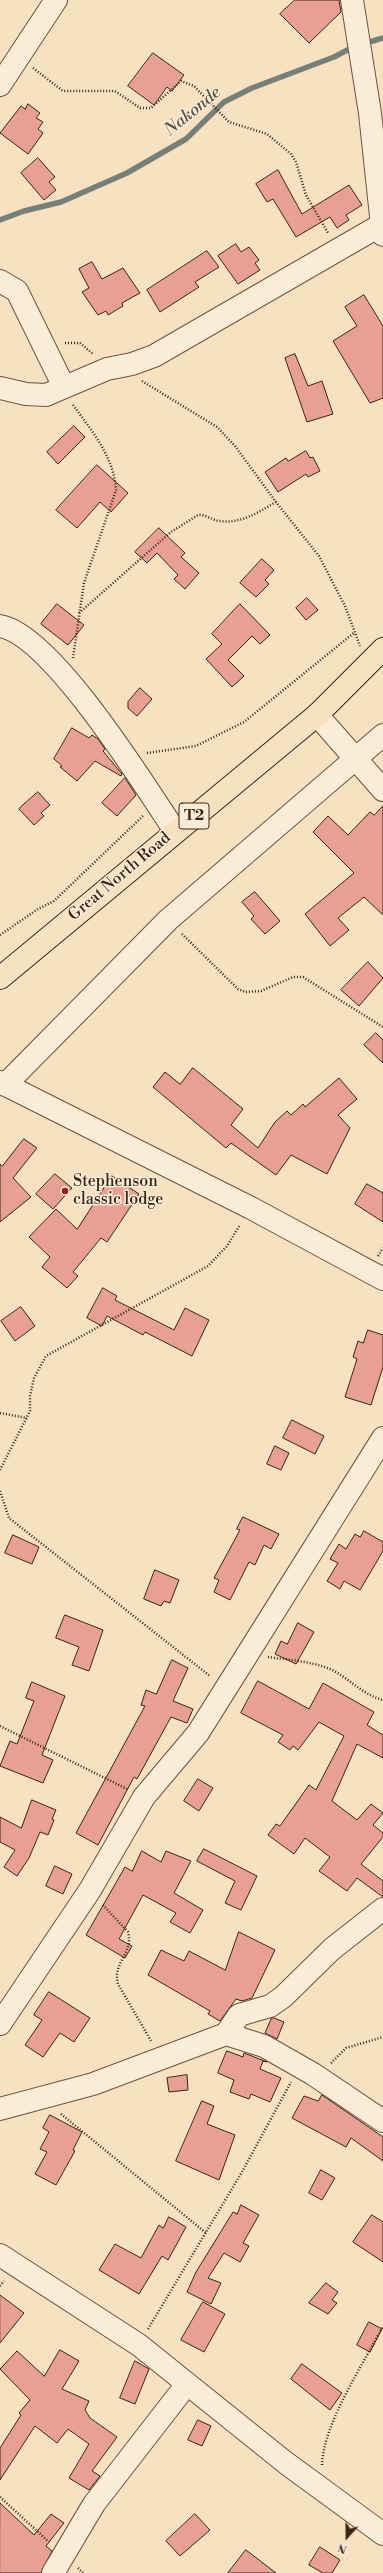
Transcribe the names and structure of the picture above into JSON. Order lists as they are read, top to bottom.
{
  "streets": {
    "highway": ["T2", "Great North Road"]
  },
  "water": ["Nakonde"],
  "places": ["Stephenson classic lodge"],
  "north": "bottom"
}
